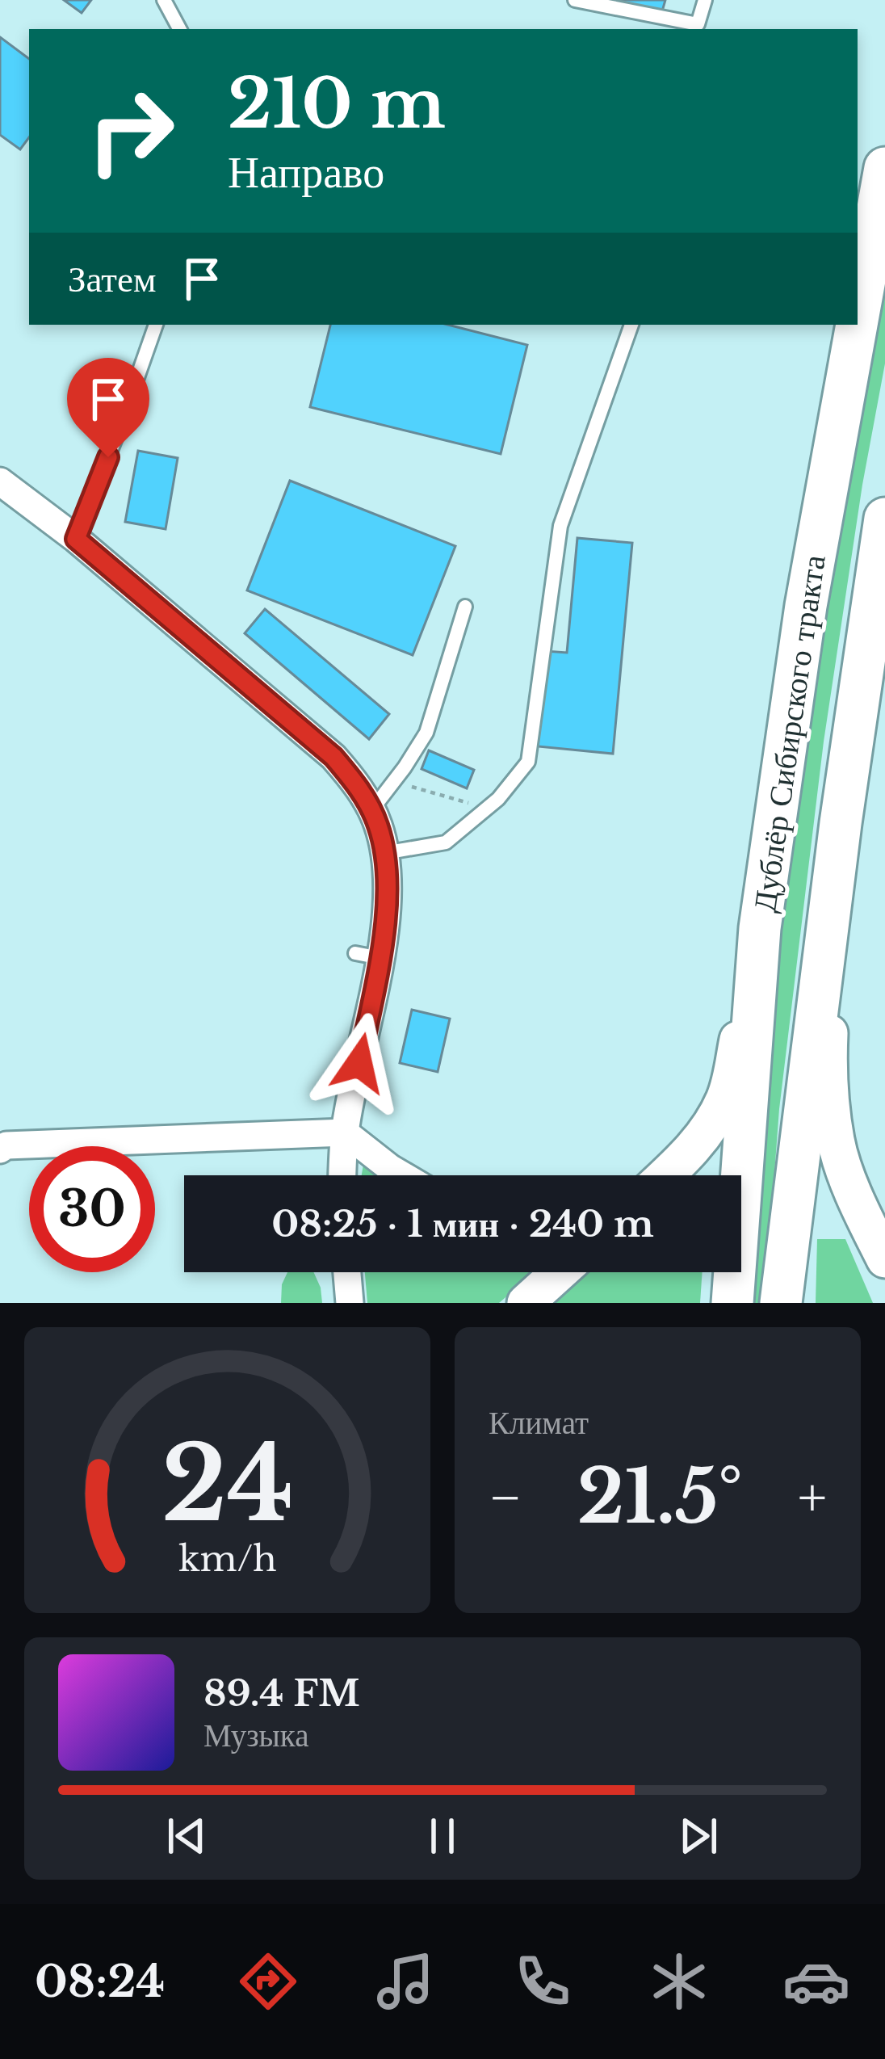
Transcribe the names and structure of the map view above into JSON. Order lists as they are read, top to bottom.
{
  "streets": {
    "main road": ["Дублёр Сибирского тракта"]
  },
  "page": {
    "turn": ["210 m", "Направо"],
    "then": "Затем",
    "limit": "30",
    "trip": "08:25 · 1 мин · 240 m",
    "tile": "Климат",
    "heat": ["−", "21.5°", "+"],
    "song": ["89.4 FM", "Музыка"],
    "tabs": "08:24",
    "gauge": ["24", "km/h"]
  }
}
